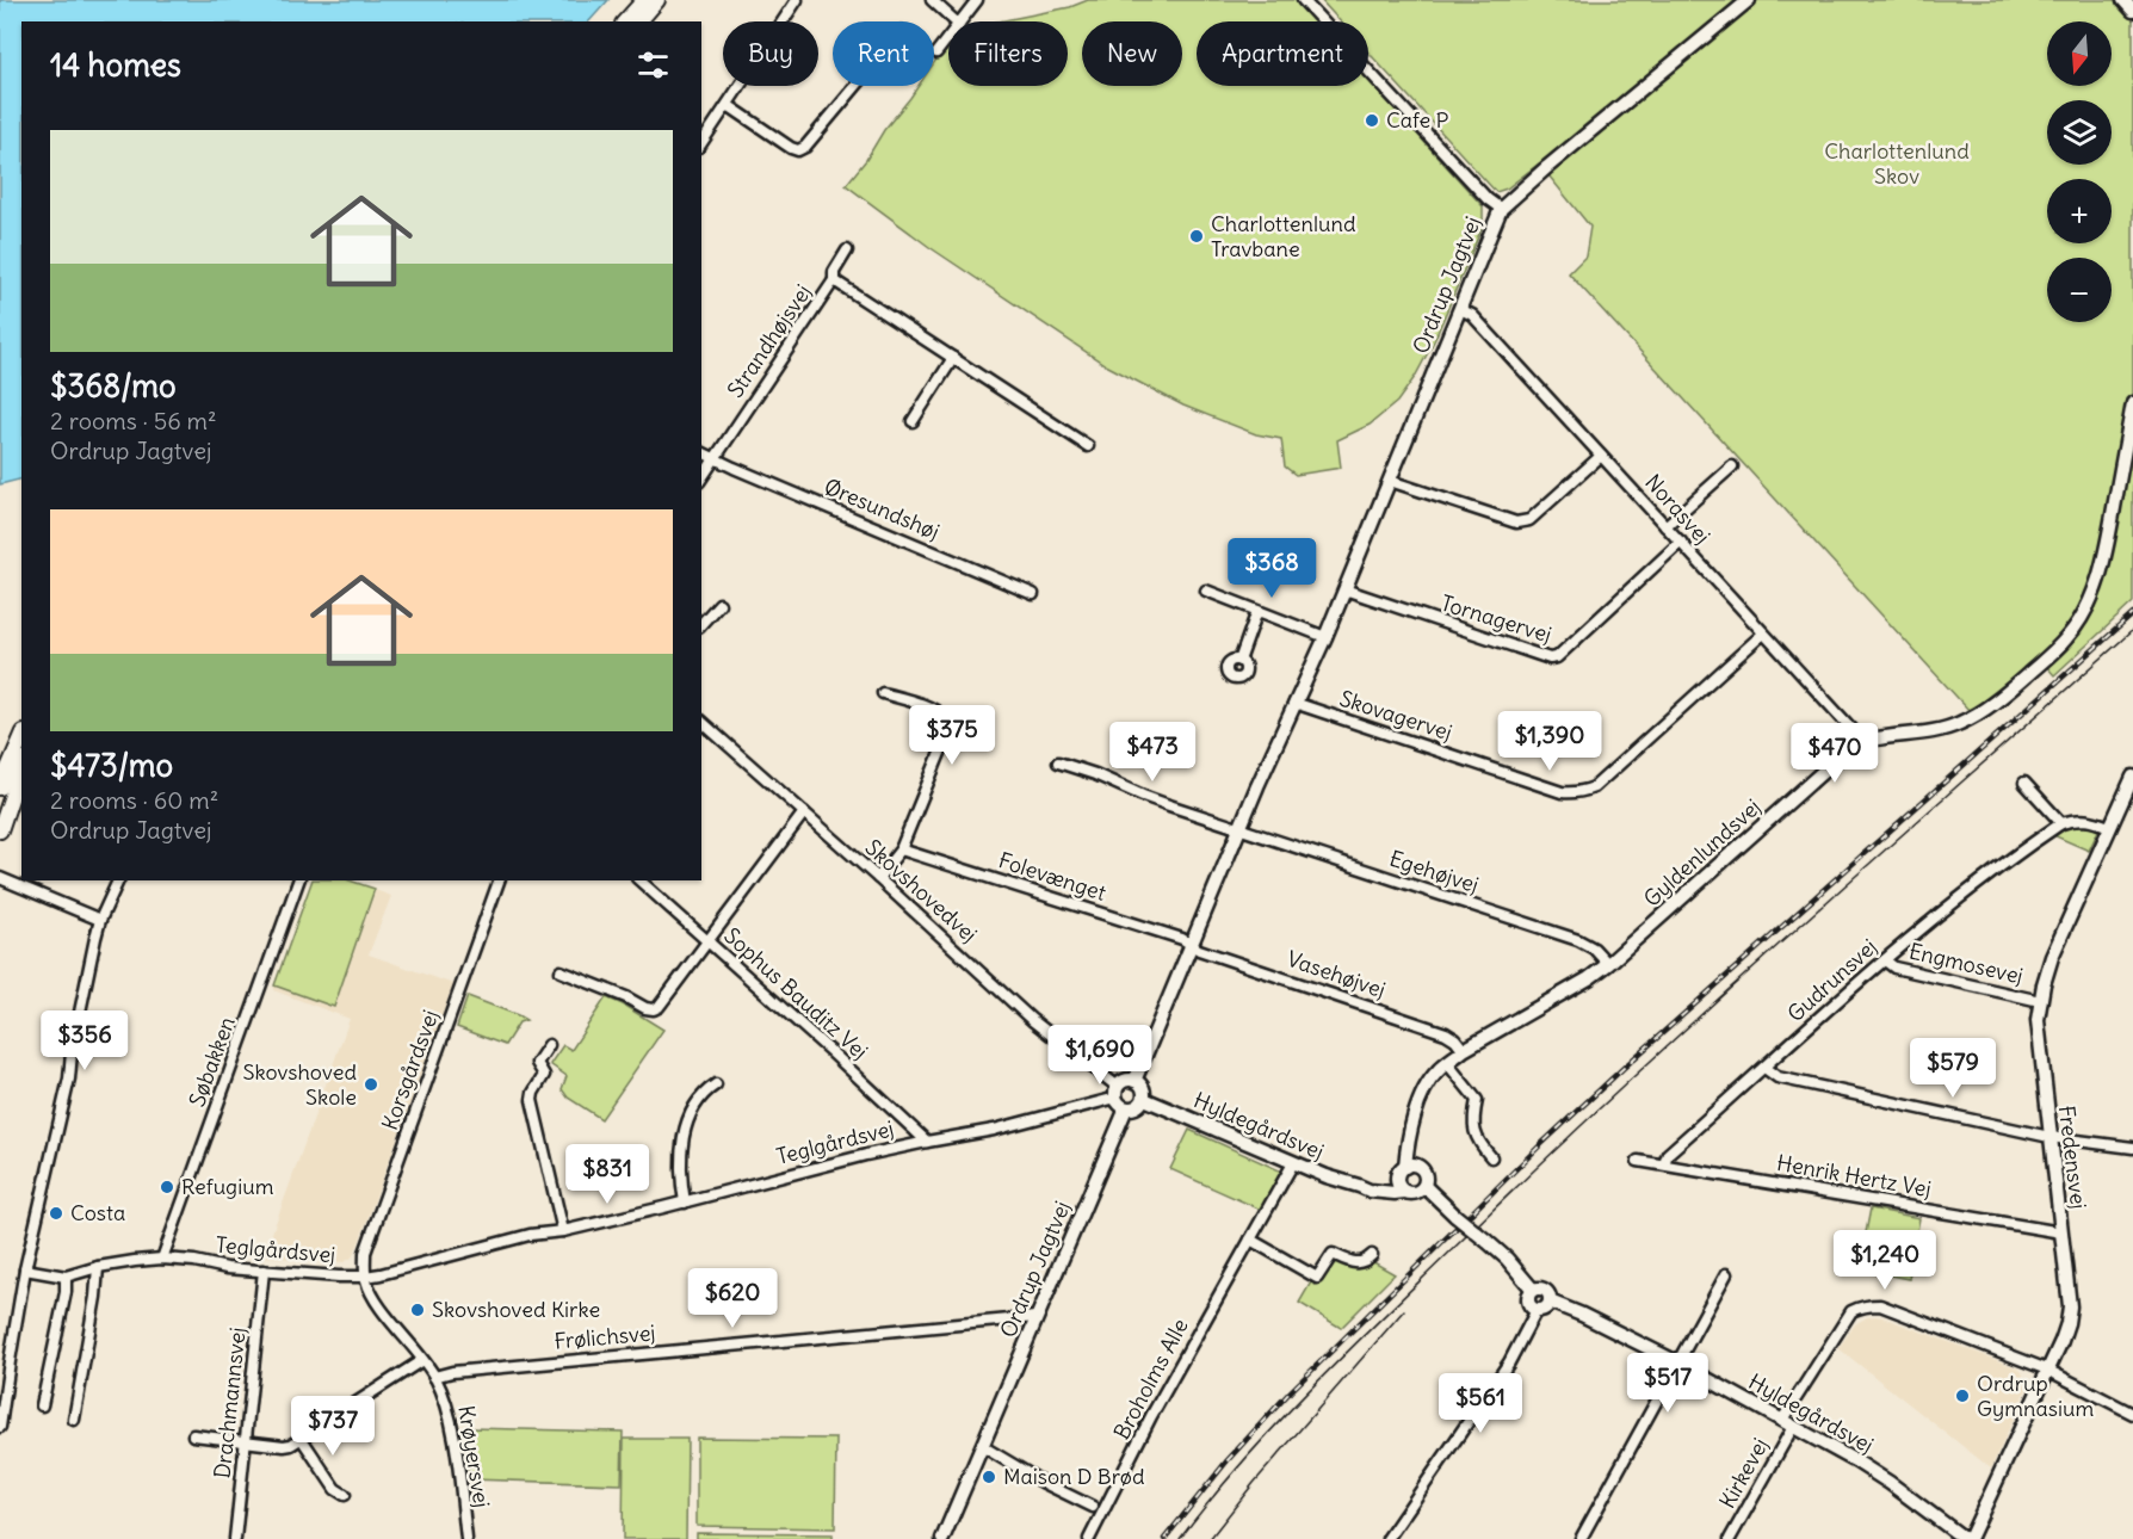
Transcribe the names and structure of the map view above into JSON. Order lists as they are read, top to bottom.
{
  "streets": {
    "street": [
      "Ordrup Jagtvej",
      "Strandhøjsvej",
      "Øresundshøj",
      "Norasvej",
      "Tornagervej",
      "Skovagervej",
      "Gyldenlundsvej",
      "Egehøjvej",
      "Folevænget",
      "Skovshovedvej",
      "Engmosevej",
      "Vasehøjvej",
      "Gudrunsvej",
      "Sophus Bauditz Vej",
      "Søbakken",
      "Korsgårdsvej",
      "Hyldegårdsvej",
      "Teglgårdsvej",
      "Fredensvej",
      "Henrik Hertz Vej",
      "Frølichsvej",
      "Broholms Alle",
      "Drachmannsvej",
      "Krøyersvej",
      "Kirkevej"
    ]
  },
  "crossings": [
    ["Ordrup Jagtvej", "Norasvej"],
    ["Ordrup Jagtvej", "Tornagervej"],
    ["Ordrup Jagtvej", "Skovagervej"],
    ["Ordrup Jagtvej", "Egehøjvej"],
    ["Ordrup Jagtvej", "Folevænget"],
    ["Ordrup Jagtvej", "Skovshovedvej"],
    ["Ordrup Jagtvej", "Vasehøjvej"],
    ["Ordrup Jagtvej", "Hyldegårdsvej"],
    ["Ordrup Jagtvej", "Teglgårdsvej"],
    ["Ordrup Jagtvej", "Frølichsvej"],
    ["Strandhøjsvej", "Øresundshøj"],
    ["Norasvej", "Tornagervej"],
    ["Norasvej", "Skovagervej"],
    ["Norasvej", "Gyldenlundsvej"],
    ["Gyldenlundsvej", "Egehøjvej"],
    ["Gyldenlundsvej", "Vasehøjvej"],
    ["Folevænget", "Vasehøjvej"],
    ["Skovshovedvej", "Hyldegårdsvej"],
    ["Skovshovedvej", "Teglgårdsvej"],
    ["Engmosevej", "Gudrunsvej"],
    ["Engmosevej", "Fredensvej"],
    ["Gudrunsvej", "Henrik Hertz Vej"],
    ["Sophus Bauditz Vej", "Teglgårdsvej"],
    ["Søbakken", "Teglgårdsvej"],
    ["Korsgårdsvej", "Teglgårdsvej"],
    ["Korsgårdsvej", "Krøyersvej"],
    ["Hyldegårdsvej", "Teglgårdsvej"],
    ["Hyldegårdsvej", "Fredensvej"],
    ["Hyldegårdsvej", "Broholms Alle"],
    ["Hyldegårdsvej", "Kirkevej"],
    ["Teglgårdsvej", "Drachmannsvej"],
    ["Teglgårdsvej", "Krøyersvej"],
    ["Fredensvej", "Henrik Hertz Vej"],
    ["Fredensvej", "Kirkevej"],
    ["Frølichsvej", "Krøyersvej"]
  ],
  "parks": ["Charlottenlund Skov"],
  "places": [
    "Cafe P",
    "Charlottenlund Travbane",
    "Skovshoved Skole",
    "Refugium",
    "Costa",
    "Skovshoved Kirke",
    "Ordrup Gymnasium",
    "Maison D Brød"
  ],
  "north": "bottom",
  "page": {
    "map_buttons": ["+", "−"],
    "chip": [
      "Buy",
      "Rent",
      "Filters",
      "New",
      "Apartment"
    ],
    "heading": "14 homes",
    "list": [
      {
        "name": "$368/mo",
        "note": "2 rooms · 56 m² · Ordrup Jagtvej"
      },
      {
        "name": "$473/mo",
        "note": "2 rooms · 60 m² · Ordrup Jagtvej"
      }
    ],
    "price": [
      "$368",
      "$375",
      "$1,390",
      "$473",
      "$470",
      "$356",
      "$1,690",
      "$579",
      "$831",
      "$1,240",
      "$620",
      "$517",
      "$561",
      "$737"
    ]
  }
}
